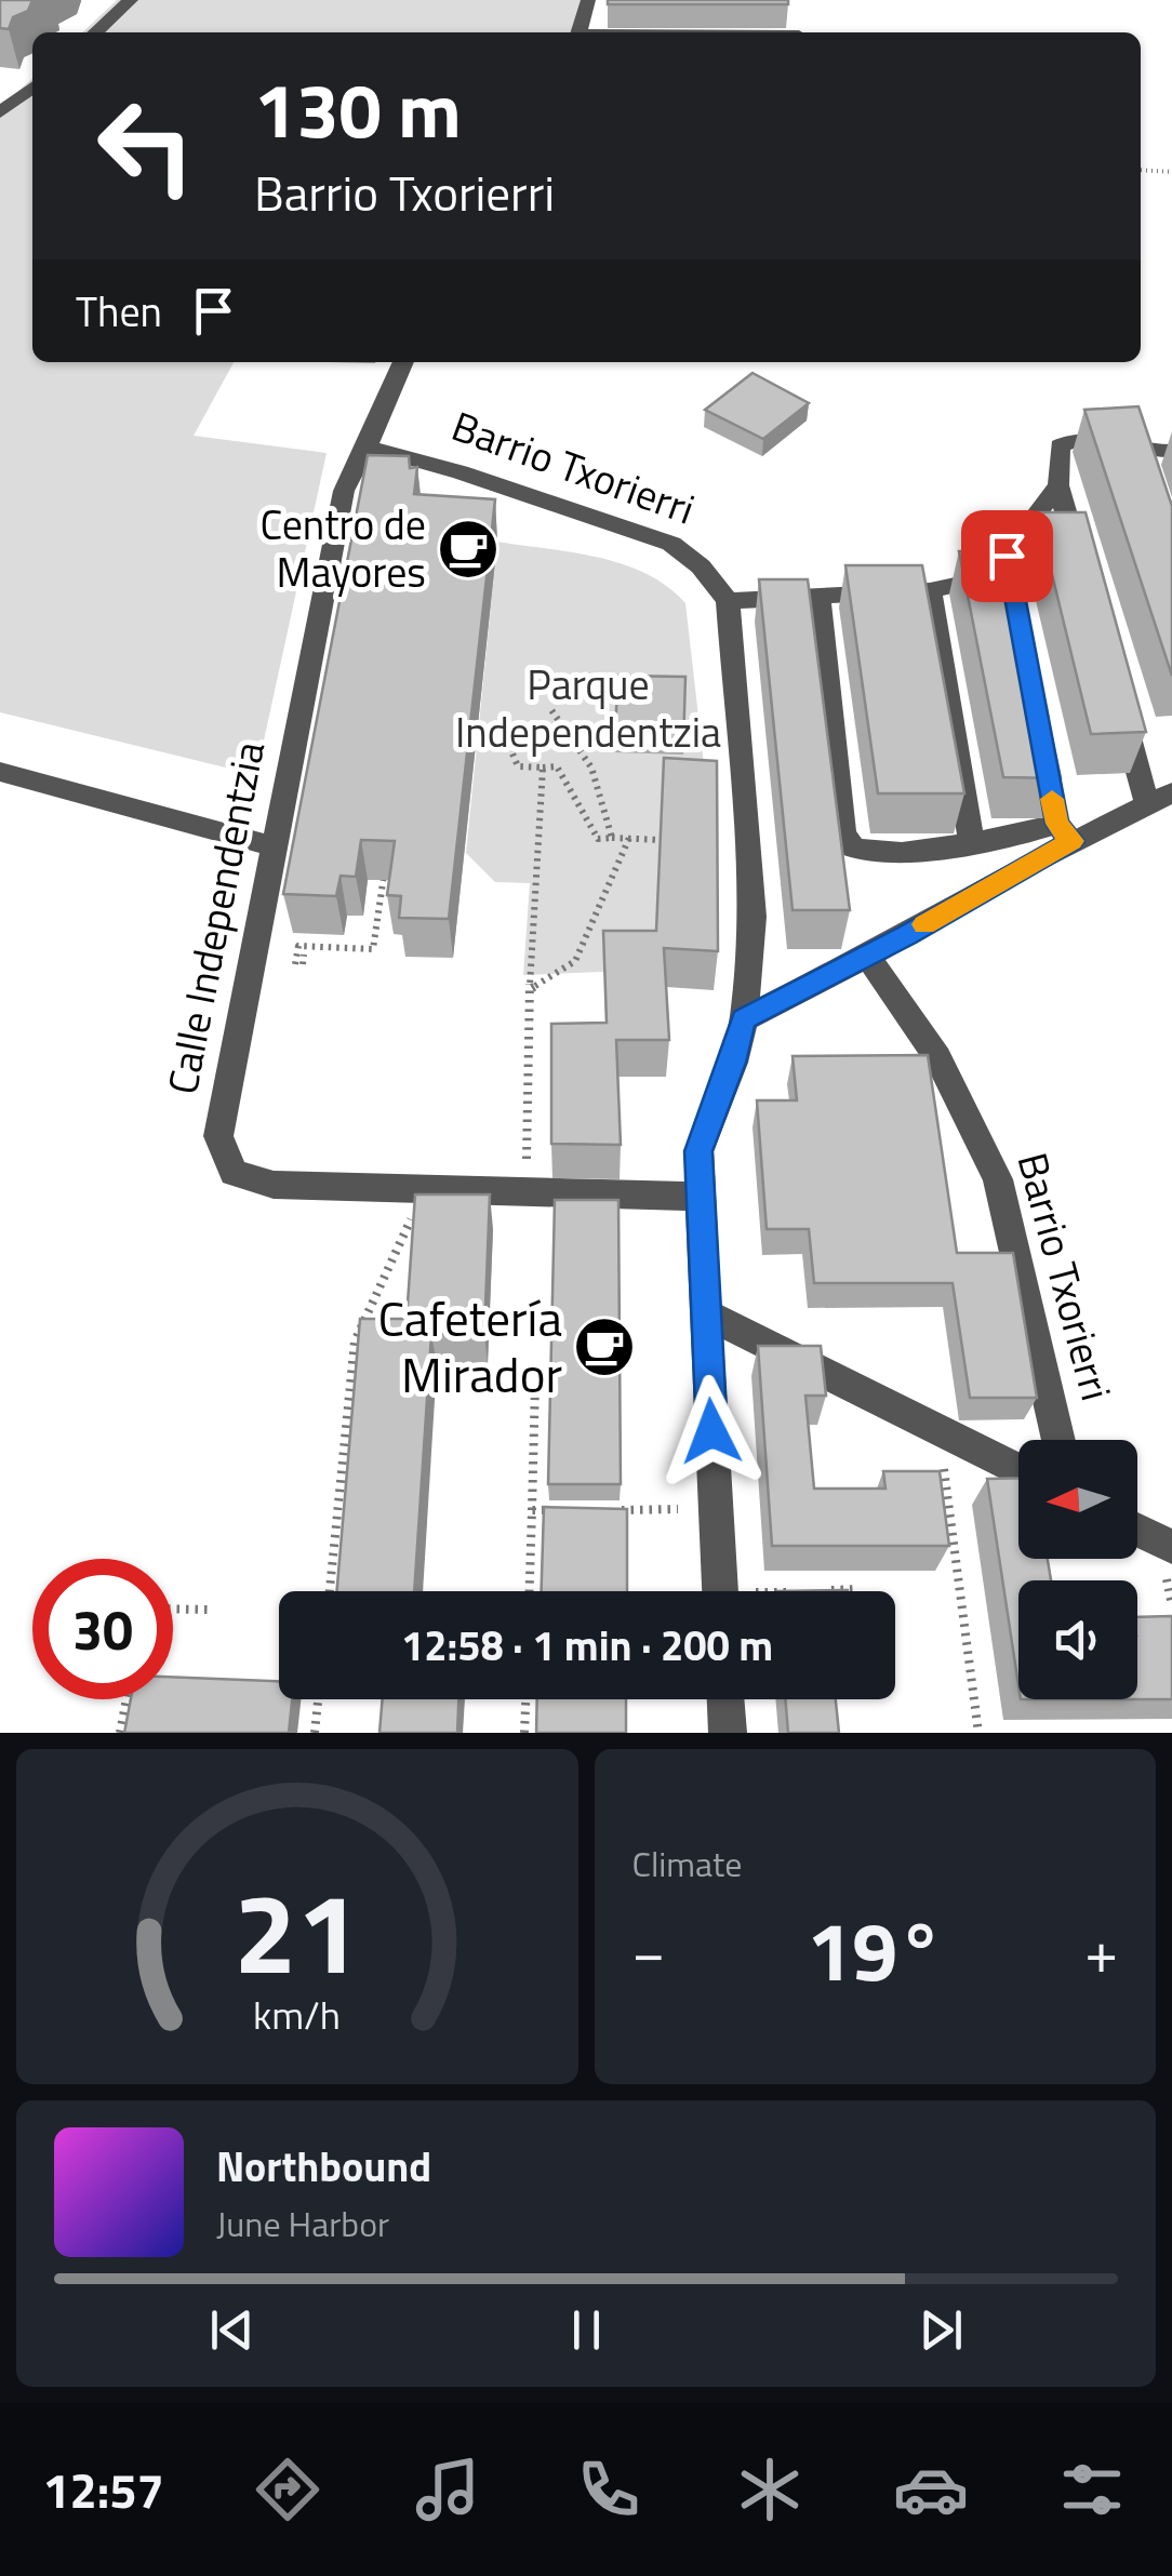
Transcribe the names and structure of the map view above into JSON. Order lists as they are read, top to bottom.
{
  "streets": {
    "street": ["Barrio Txorierri", "Calle Independentzia"]
  },
  "crossings": [
    ["Barrio Txorierri", "Calle Independentzia"]
  ],
  "parks": ["Parque Independentzia"],
  "places": {
    "cafe": ["Centro de Mayores", "Cafetería Mirador"]
  },
  "north": "left",
  "page": {
    "turn": ["130 m", "Barrio Txorierri"],
    "then": "Then",
    "limit": "30",
    "trip": "12:58 · 1 min · 200 m",
    "tile": "Climate",
    "heat": ["−", "19°", "+"],
    "song": ["Northbound", "June Harbor"],
    "tabs": "12:57",
    "gauge": ["21", "km/h"]
  }
}
